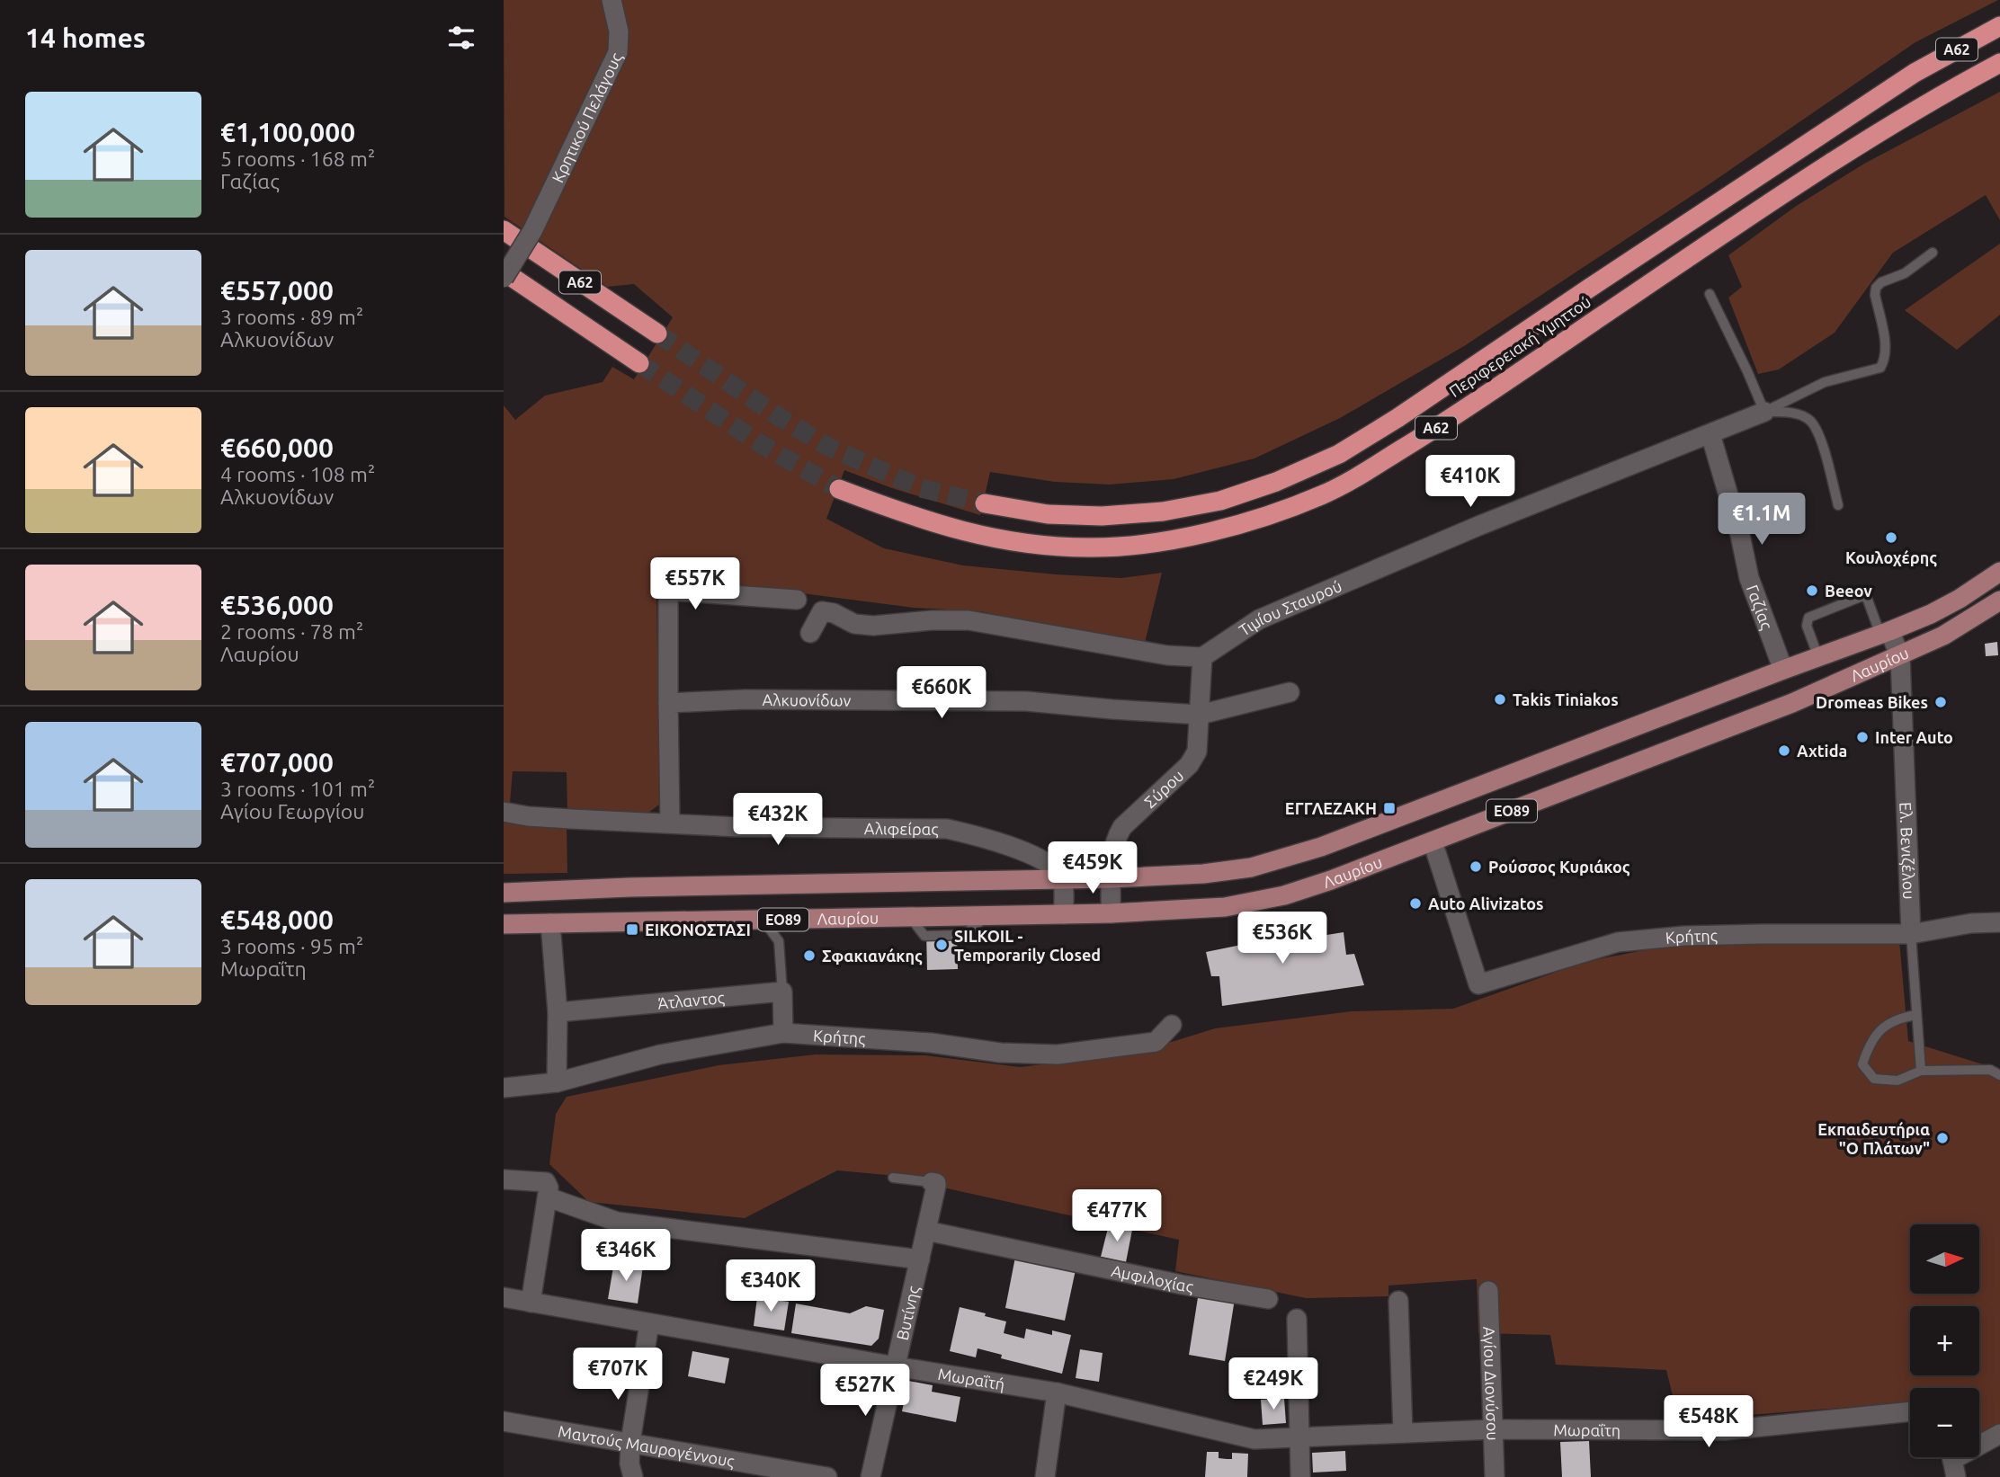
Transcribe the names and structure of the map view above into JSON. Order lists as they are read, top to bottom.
{
  "streets": {
    "highway": ["Α62", "Περιφερειακή Υμηττού"],
    "main road": ["Λαυρίου", "ΕΟ89"],
    "street": [
      "Κρητικού Πελάγους",
      "Γαζίας",
      "Τιμίου Σταυρού",
      "Αλκυονίδων",
      "Σύρου",
      "Αλιφείρας",
      "Ελ. Βενιζέλου",
      "Κρήτης",
      "Άτλαντος",
      "Αμφιλοχίας",
      "Βυτίνης",
      "Μωραΐτή",
      "Αγίου Διονύσου",
      "Μωραΐτη",
      "Μαντούς Μαυρογέννους"
    ]
  },
  "crossings": [
    ["Γαζίας", "Τιμίου Σταυρού"],
    ["Γαζίας", "Λαυρίου"],
    ["Τιμίου Σταυρού", "Σύρου"],
    ["Λαυρίου", "Σύρου"],
    ["Λαυρίου", "Αλιφείρας"],
    ["Λαυρίου", "Ελ. Βενιζέλου"],
    ["Λαυρίου", "Κρήτης"],
    ["Αλκυονίδων", "Σύρου"],
    ["Ελ. Βενιζέλου", "Κρήτης"],
    ["Αμφιλοχίας", "Βυτίνης"],
    ["Βυτίνης", "Μωραΐτή"],
    ["Μωραΐτή", "Μωραΐτη"],
    ["Αγίου Διονύσου", "Μωραΐτη"]
  ],
  "places": {
    "other": [
      "Κουλοχέρης",
      "Beeov",
      "Takis Tiniakos",
      "Dromeas Bikes",
      "Inter Auto",
      "Axtida",
      "Ρούσσος Κυριάκος",
      "Auto Alivizatos",
      "SILKOIL - Temporarily Closed",
      "Σφακιανάκης",
      "Εκπαιδευτήρια \"Ο Πλάτων\""
    ],
    "transit": ["ΕΓΓΛΕΖΑΚΗ", "ΕΙΚΟΝΟΣΤΑΣΙ"]
  },
  "north": "right",
  "page": {
    "heading": "14 homes",
    "list": [
      {
        "name": "€1,100,000",
        "note": "5 rooms · 168 m² · Γαζίας"
      },
      {
        "name": "€557,000",
        "note": "3 rooms · 89 m² · Αλκυονίδων"
      },
      {
        "name": "€660,000",
        "note": "4 rooms · 108 m² · Αλκυονίδων"
      },
      {
        "name": "€536,000",
        "note": "2 rooms · 78 m² · Λαυρίου"
      },
      {
        "name": "€707,000",
        "note": "3 rooms · 101 m² · Αγίου Γεωργίου"
      },
      {
        "name": "€548,000",
        "note": "3 rooms · 95 m² · Μωραΐτη"
      }
    ],
    "price": [
      "€410K",
      "€1.1M",
      "€557K",
      "€660K",
      "€432K",
      "€459K",
      "€536K",
      "€477K",
      "€346K",
      "€340K",
      "€707K",
      "€249K",
      "€527K",
      "€548K"
    ],
    "map_buttons": ["+", "−"]
  }
}
